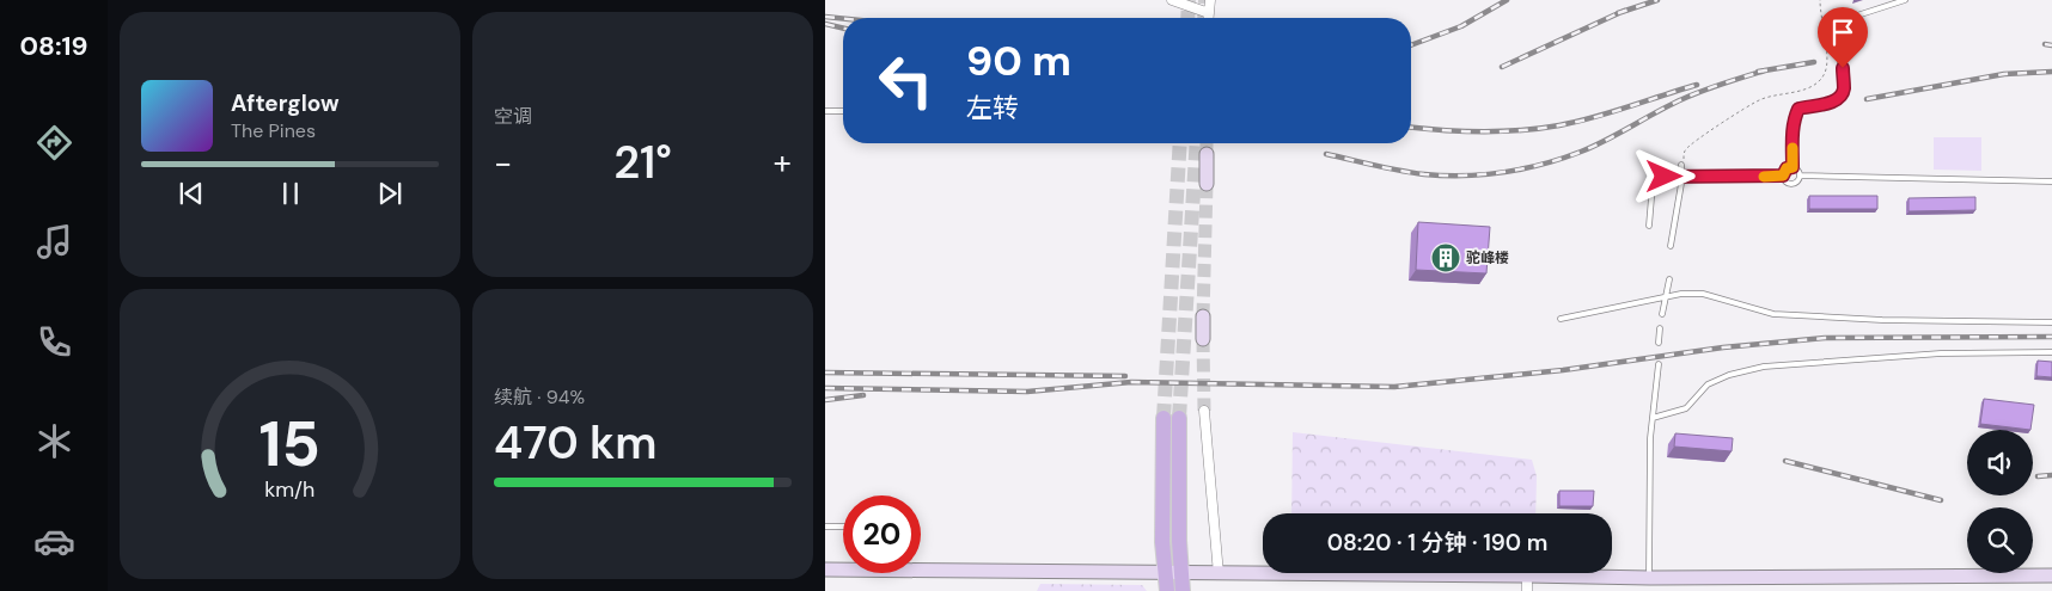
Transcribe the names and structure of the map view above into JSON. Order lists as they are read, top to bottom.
{
  "places": {
    "building": ["驼峰楼"]
  },
  "page": {
    "tabs": "08:19",
    "tile": [
      "空调",
      ["续航 · 94%", "470 km"]
    ],
    "turn": ["90 m", "左转"],
    "song": ["Afterglow", "The Pines"],
    "heat": ["−", "21°", "+"],
    "limit": "20",
    "trip": "08:20 · 1 分钟 · 190 m",
    "gauge": ["15", "km/h"]
  }
}
